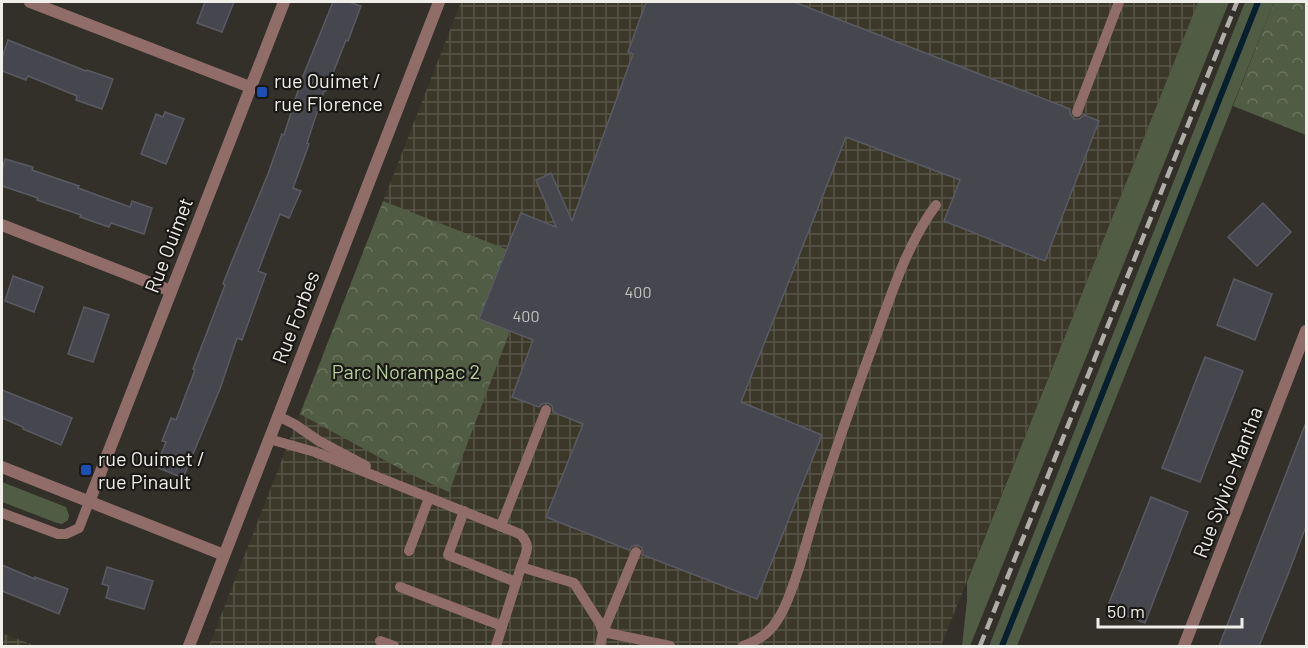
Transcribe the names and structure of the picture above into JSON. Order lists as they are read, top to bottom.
{
  "streets": {
    "street": ["Rue Ouimet", "Rue Forbes", "Rue Sylvio-Mantha"]
  },
  "parks": ["Parc Norampac 2"],
  "places": {
    "transit": ["rue Ouimet / rue Florence", "rue Ouimet / rue Pinault"]
  },
  "house_numbers": ["400", "400"],
  "scale_bar": "50 m"
}
